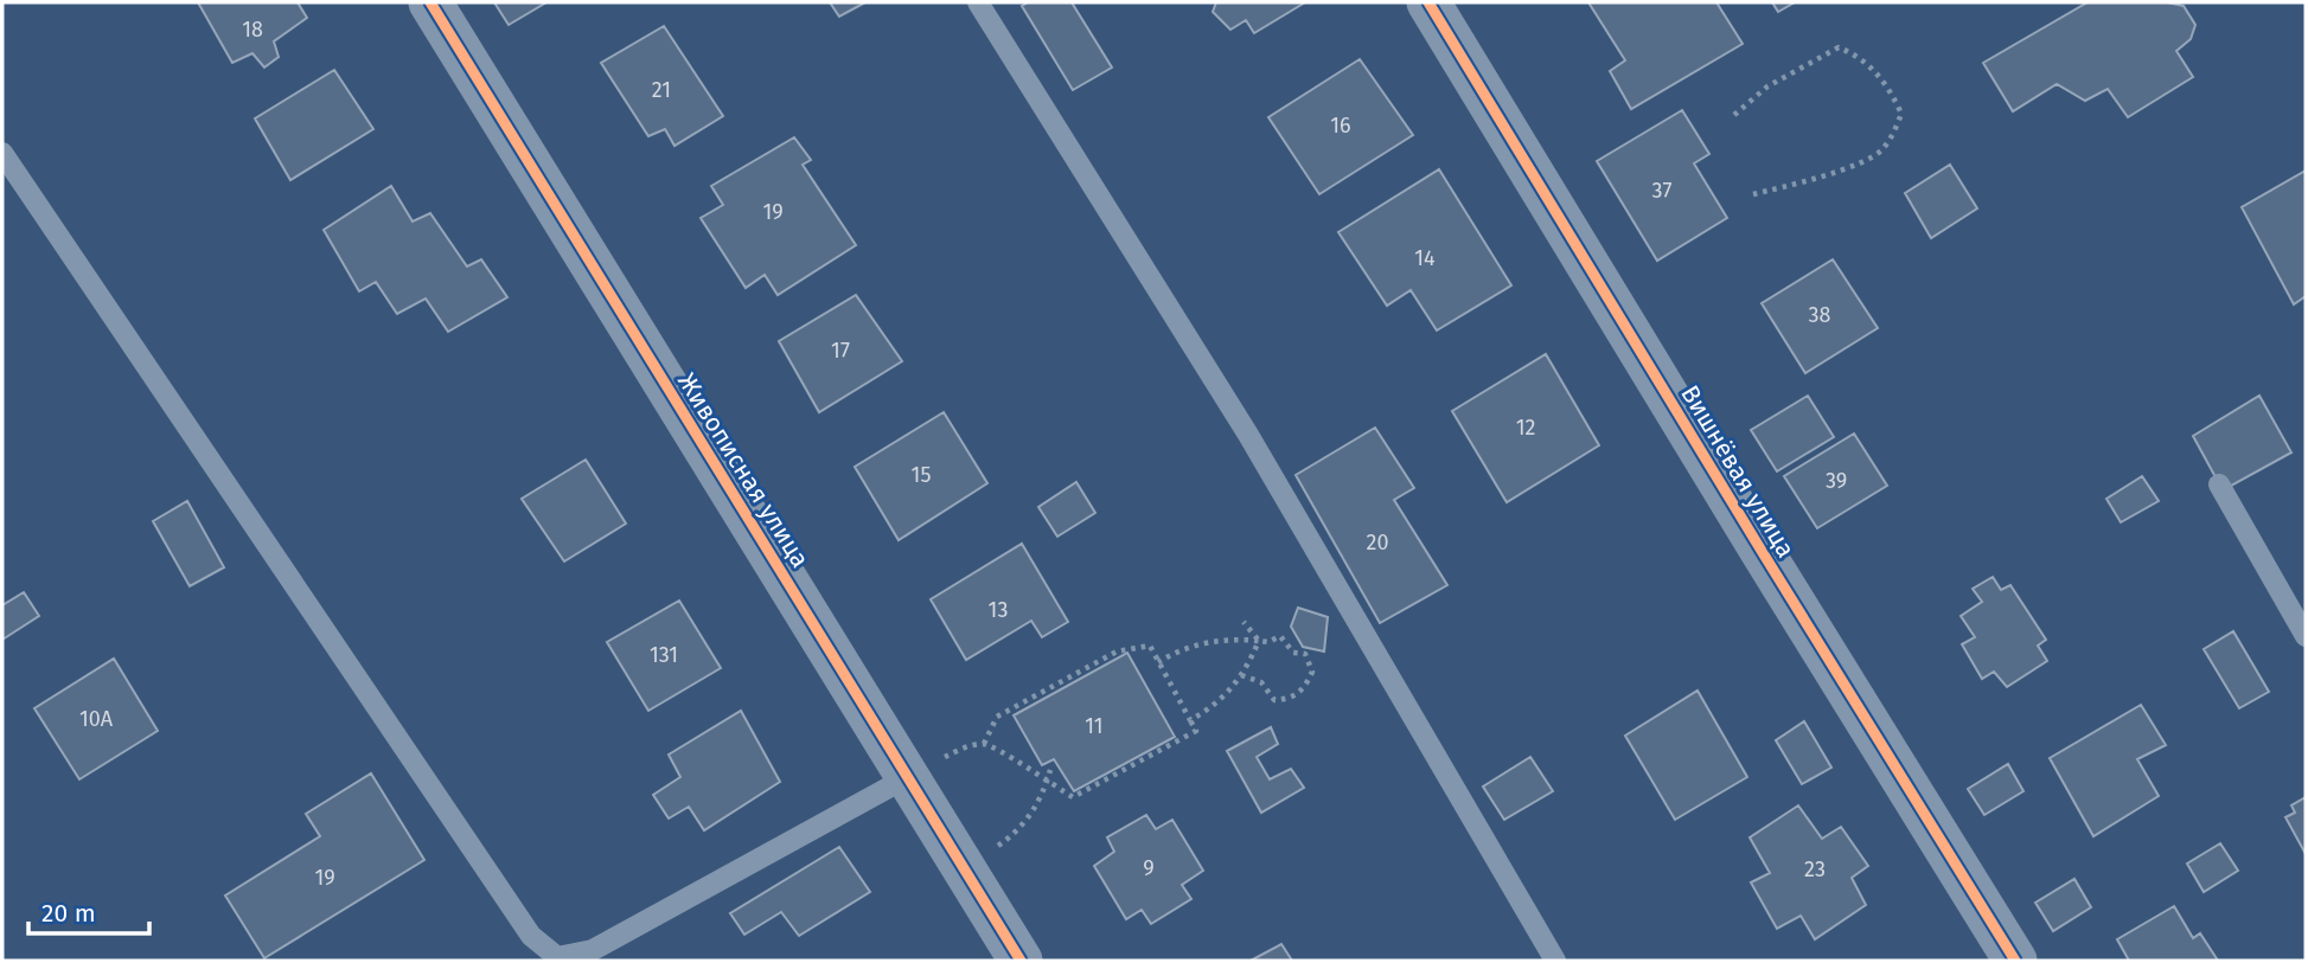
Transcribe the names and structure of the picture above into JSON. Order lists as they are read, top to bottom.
{
  "streets": {
    "street": ["Живописная улица", "Вишнёвая улица"]
  },
  "house_numbers": [
    "18",
    "21",
    "16",
    "37",
    "19",
    "14",
    "38",
    "17",
    "12",
    "15",
    "39",
    "20",
    "13",
    "131",
    "10А",
    "11",
    "9",
    "23",
    "19"
  ],
  "scale_bar": "20 m"
}
